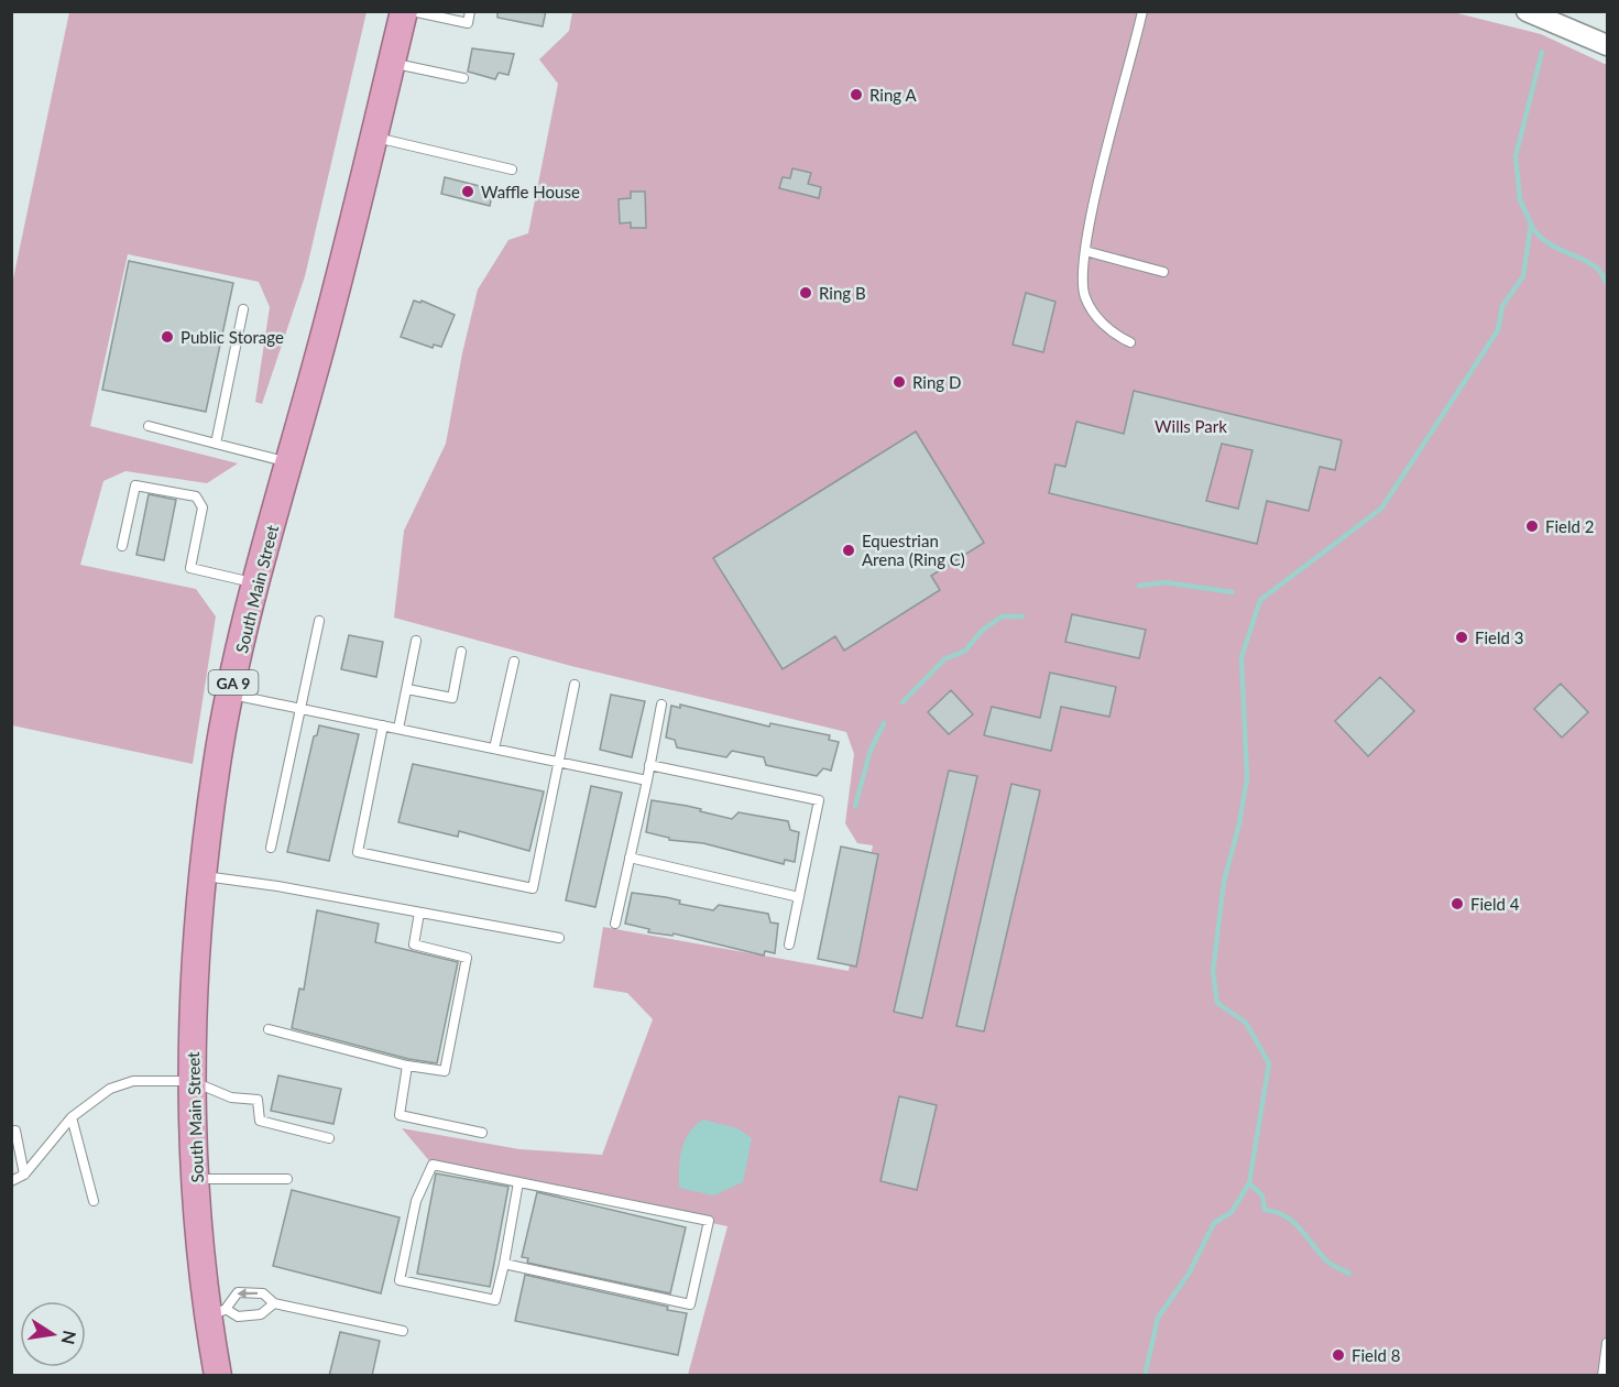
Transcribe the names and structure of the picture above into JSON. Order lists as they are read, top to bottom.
{
  "streets": {
    "highway": ["South Main Street", "GA 9"]
  },
  "parks": ["Wills Park"],
  "places": [
    "Ring A",
    "Waffle House",
    "Ring B",
    "Public Storage",
    "Ring D",
    "Field 2",
    "Equestrian Arena (Ring C)",
    "Field 3",
    "Field 4",
    "Field 8"
  ],
  "north": "right"
}
